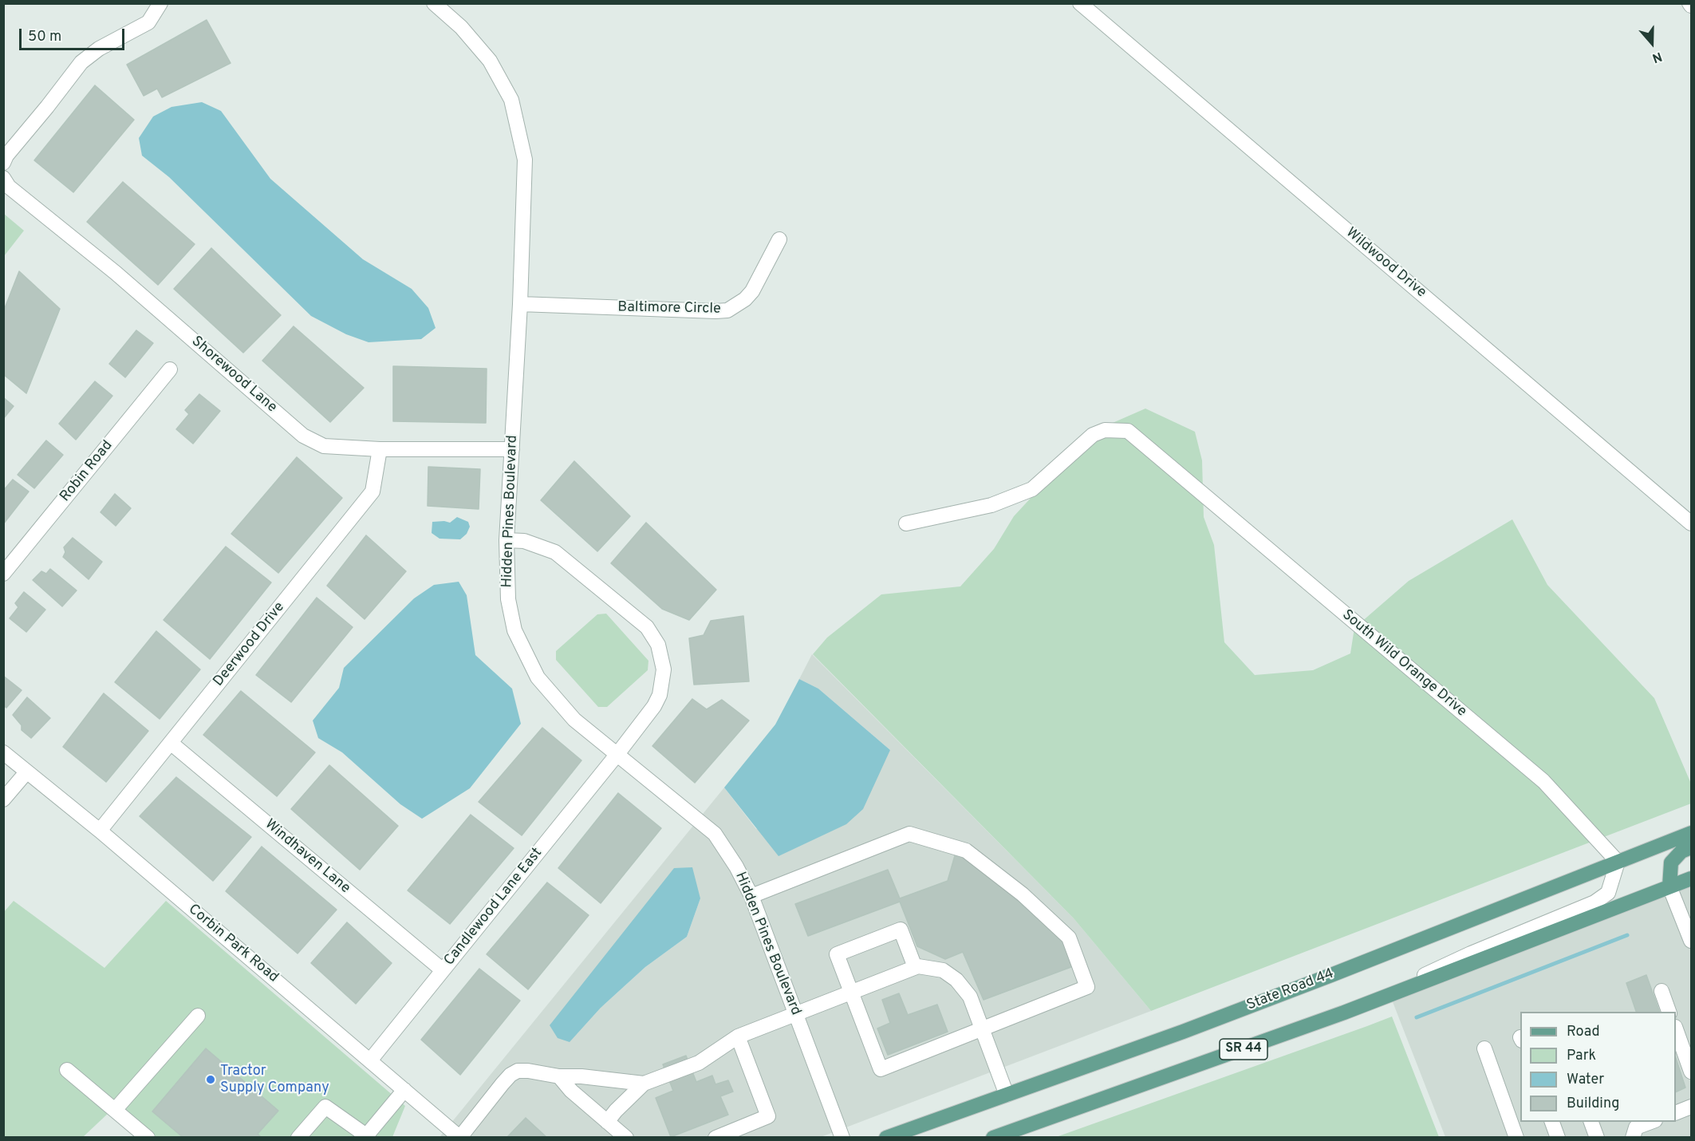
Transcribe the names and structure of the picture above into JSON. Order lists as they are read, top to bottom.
{
  "streets": {
    "main road": ["State Road 44", "SR 44"],
    "street": [
      "Wildwood Drive",
      "Baltimore Circle",
      "Shorewood Lane",
      "Robin Road",
      "Hidden Pines Boulevard",
      "Deerwood Drive",
      "South Wild Orange Drive",
      "Windhaven Lane",
      "Candlewood Lane East",
      "Corbin Park Road"
    ]
  },
  "crossings": [
    ["Baltimore Circle", "Hidden Pines Boulevard"],
    ["Shorewood Lane", "Hidden Pines Boulevard"],
    ["Shorewood Lane", "Deerwood Drive"],
    ["Hidden Pines Boulevard", "Candlewood Lane East"],
    ["Deerwood Drive", "Windhaven Lane"],
    ["Deerwood Drive", "Corbin Park Road"],
    ["South Wild Orange Drive", "State Road 44"],
    ["Windhaven Lane", "Candlewood Lane East"],
    ["Candlewood Lane East", "Corbin Park Road"]
  ],
  "places": ["Tractor Supply Company"],
  "legend": [
    "Road",
    "Park",
    "Water",
    "Building"
  ],
  "scale_bar": "50 m",
  "north": "bottom"
}
